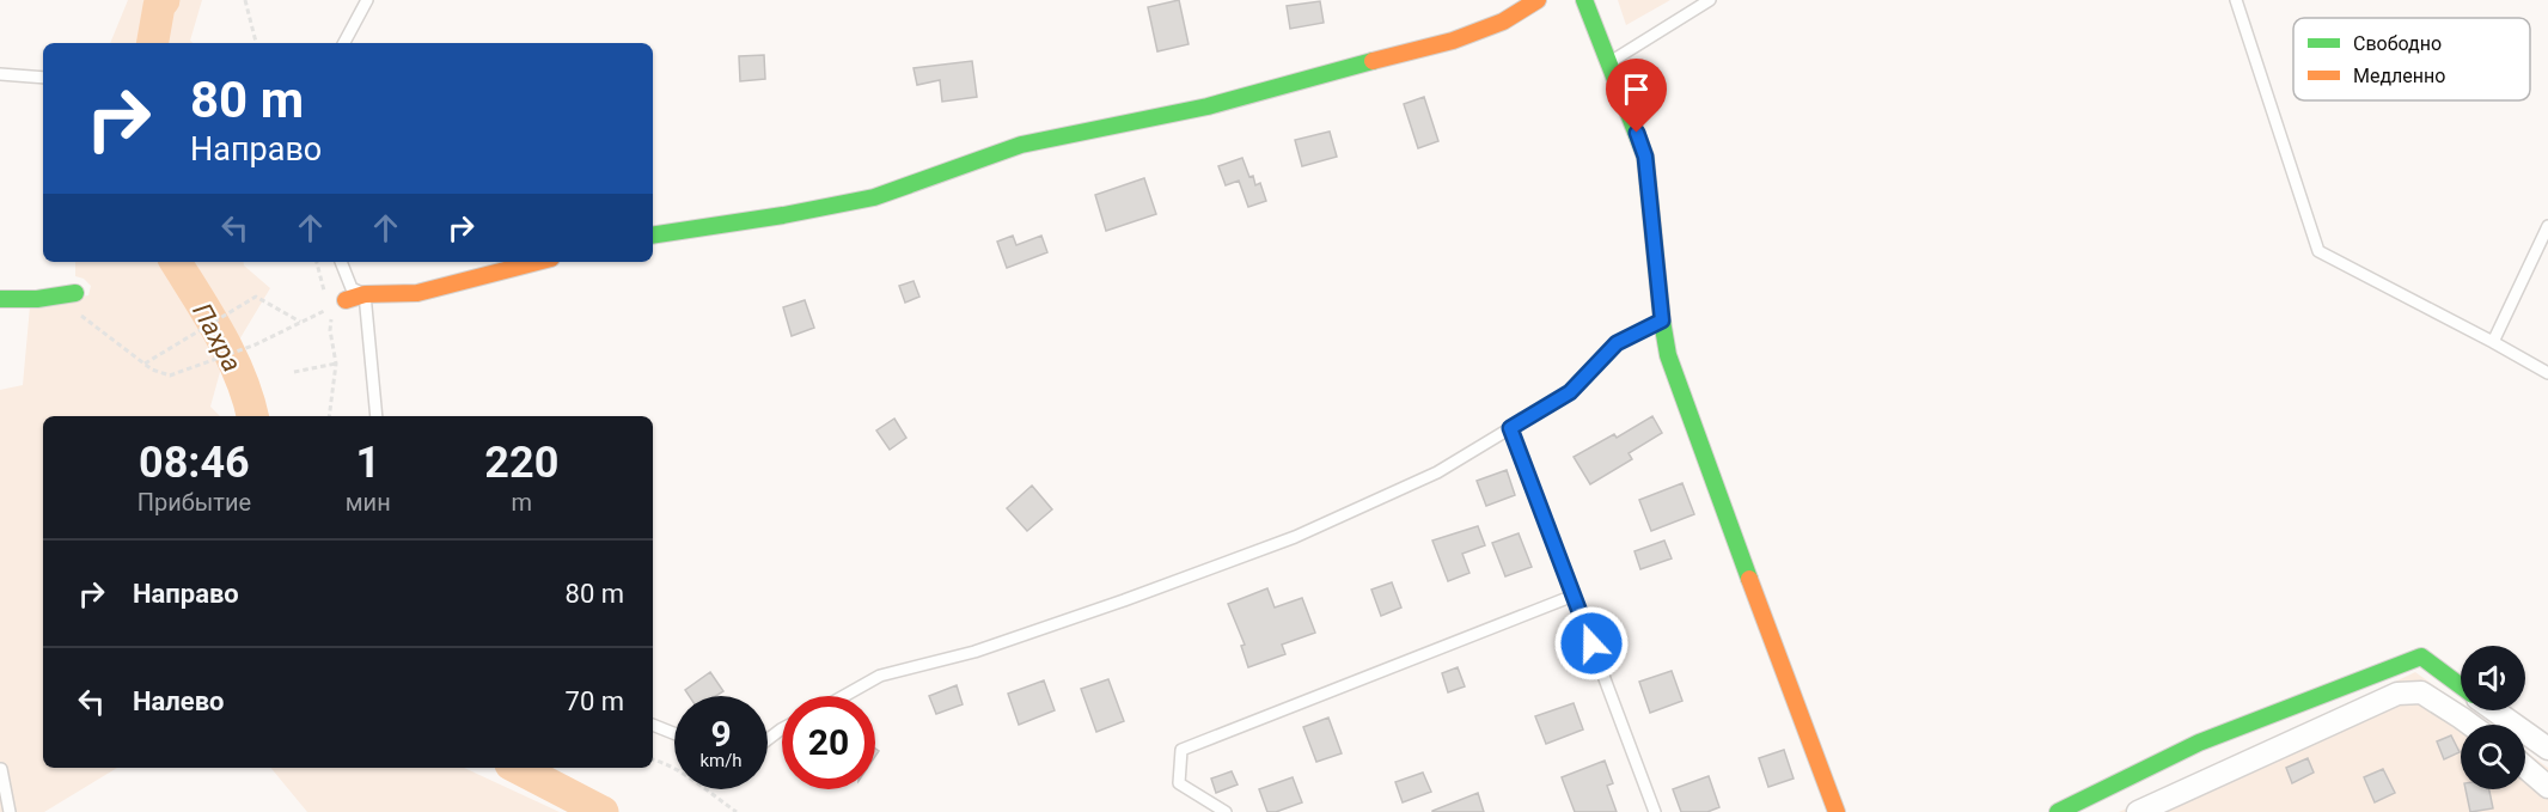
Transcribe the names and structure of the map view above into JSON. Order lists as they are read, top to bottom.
{
  "water": ["Пахра"],
  "legend": ["Свободно", "Медленно"],
  "page": {
    "turn": ["80 m", "Направо"],
    "eta": [
      "08:46",
      "Прибытие",
      "1",
      "мин",
      "220",
      "m"
    ],
    "list": [
      {
        "name": "Направо",
        "value": "80 m"
      },
      {
        "name": "Налево",
        "value": "70 m"
      }
    ],
    "speed": "9 km/h",
    "limit": "20"
  }
}
